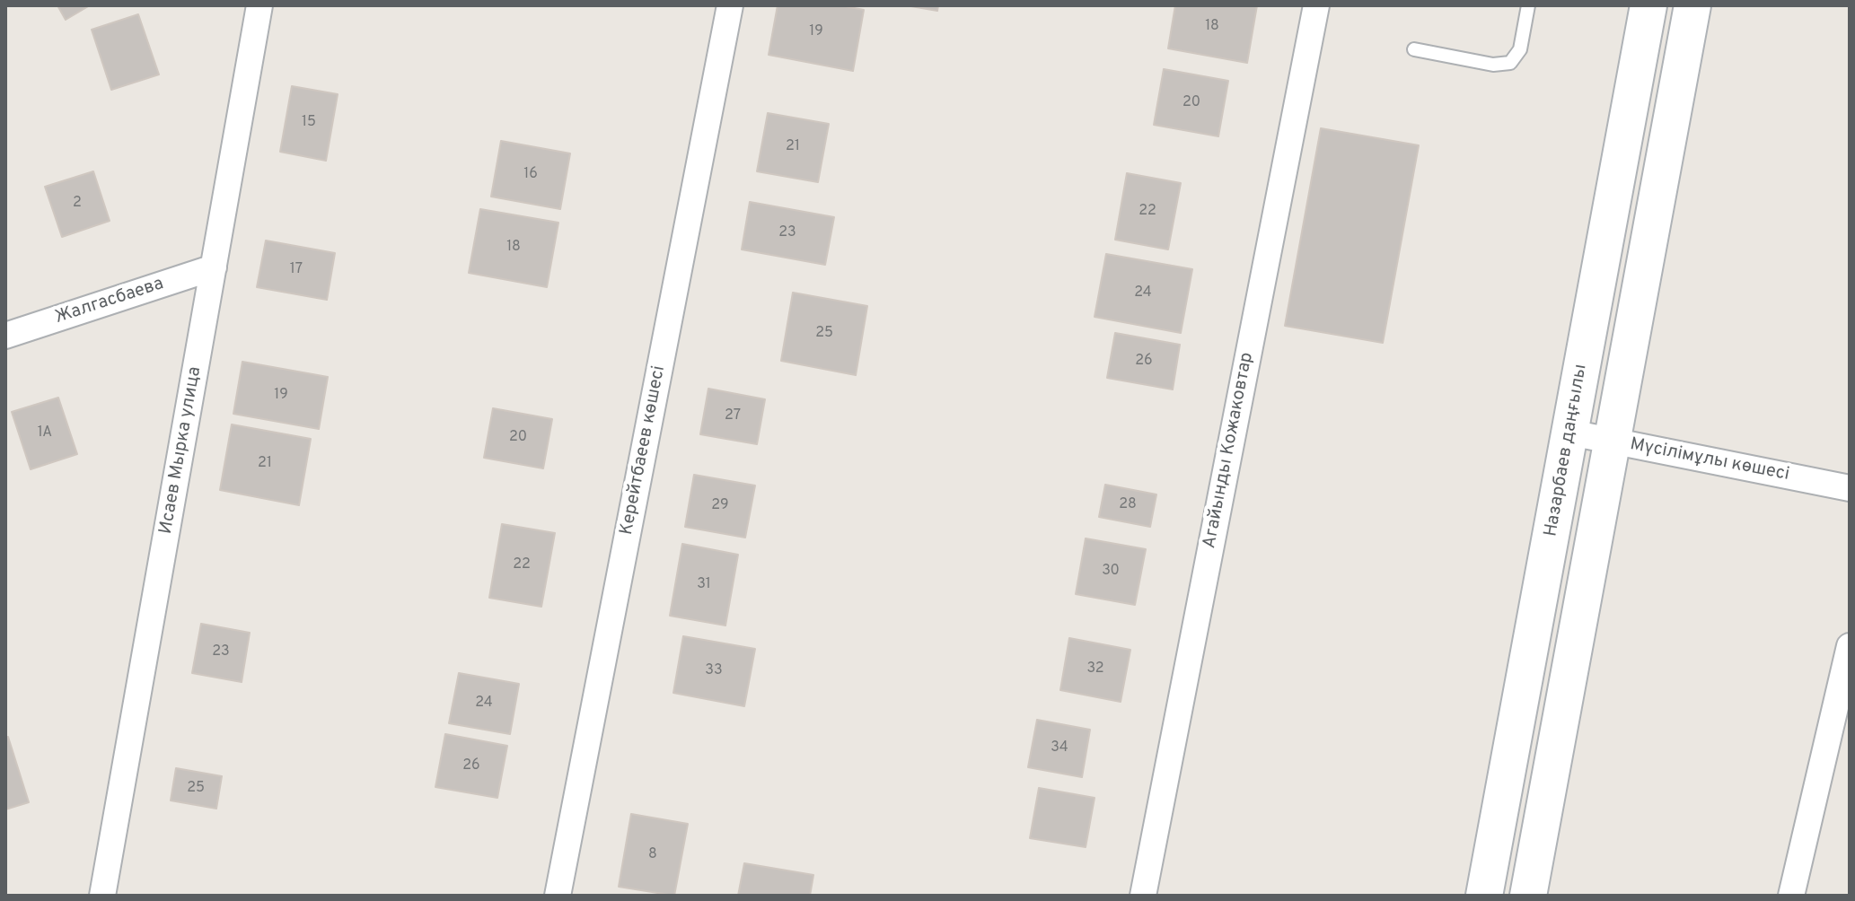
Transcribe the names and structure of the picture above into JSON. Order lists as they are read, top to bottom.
{
  "streets": {
    "main road": ["Назарбаев даңғылы"],
    "street": [
      "Жалгасбаева",
      "Исаев Мырка улица",
      "Керейтбаеев көшесі",
      "Агайынды Кожаковтар",
      "Мүсілімұлы көшесі"
    ]
  },
  "crossings": [
    ["Жалгасбаева", "Исаев Мырка улица"],
    ["Назарбаев даңғылы", "Мүсілімұлы көшесі"]
  ],
  "house_numbers": [
    "18",
    "19",
    "20",
    "15",
    "21",
    "16",
    "2",
    "22",
    "23",
    "18",
    "17",
    "24",
    "25",
    "26",
    "19",
    "27",
    "1А",
    "20",
    "21",
    "28",
    "29",
    "22",
    "30",
    "31",
    "23",
    "32",
    "33",
    "24",
    "34",
    "26",
    "25",
    "8"
  ]
}
